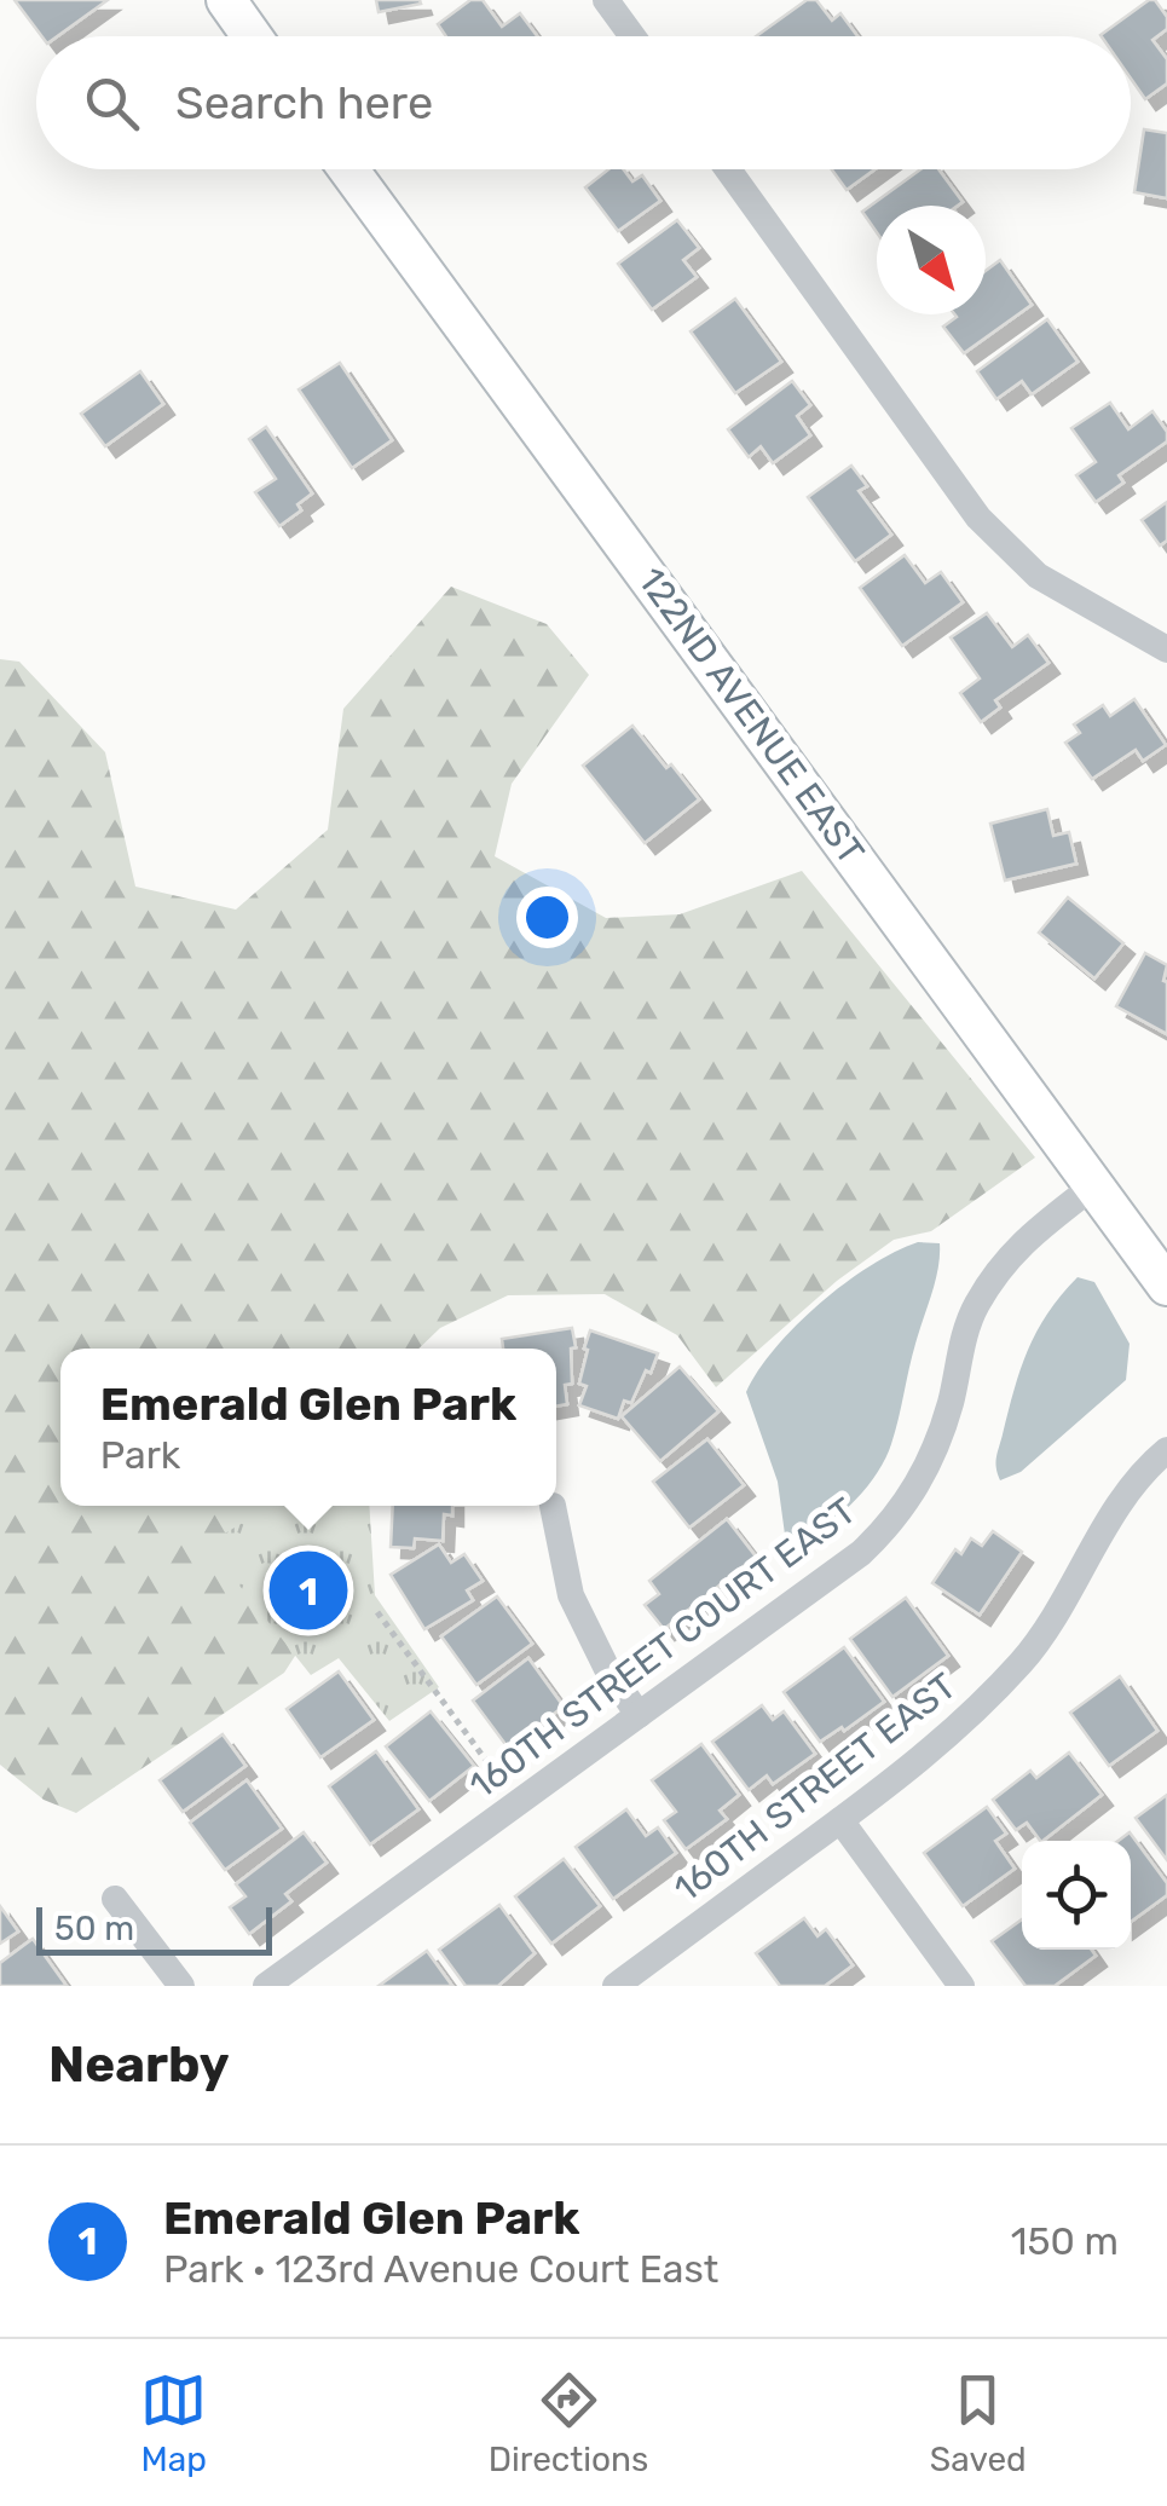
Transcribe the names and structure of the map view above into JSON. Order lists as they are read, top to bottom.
{
  "streets": {
    "main road": ["122ND AVENUE EAST"],
    "street": ["160TH STREET COURT EAST", "160TH STREET EAST"]
  },
  "crossings": [
    ["122ND AVENUE EAST", "160TH STREET COURT EAST"]
  ],
  "scale_bar": "50 m",
  "north": "bottom right",
  "page": {
    "search": "Search here",
    "popup": ["Emerald Glen Park", "Park"],
    "pins": "1",
    "scale": "50 m",
    "heading": "Nearby",
    "list": [
      {
        "mark": "1",
        "name": "Emerald Glen Park",
        "note": "Park · 123rd Avenue Court East",
        "value": "150 m"
      }
    ],
    "nav": ["Map", "Directions", "Saved"]
  }
}
